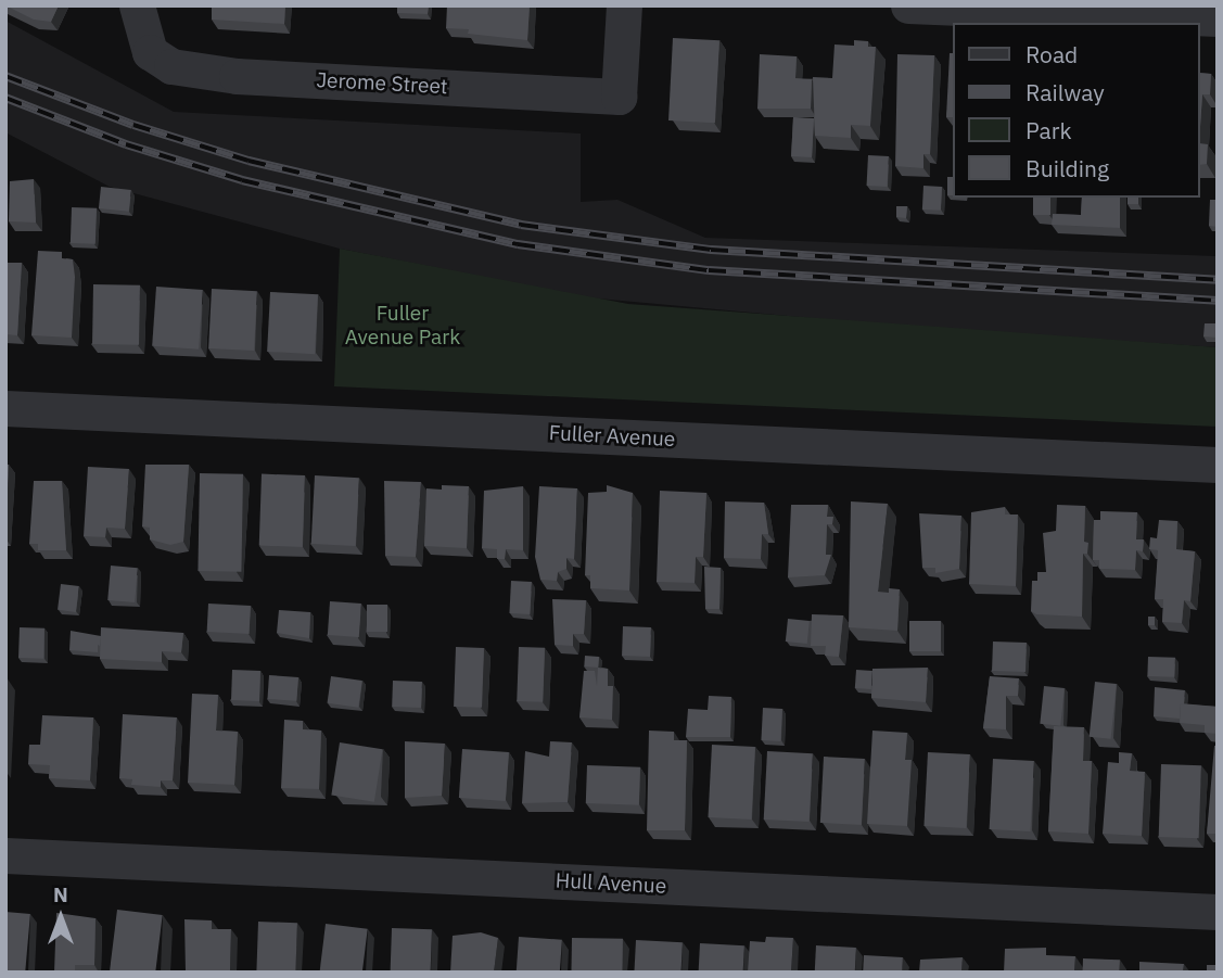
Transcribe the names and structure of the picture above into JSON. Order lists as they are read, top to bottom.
{
  "streets": {
    "street": ["Jerome Street", "Fuller Avenue", "Hull Avenue"]
  },
  "parks": ["Fuller Avenue Park"],
  "legend": [
    "Road",
    "Railway",
    "Park",
    "Building"
  ],
  "north": "top"
}
